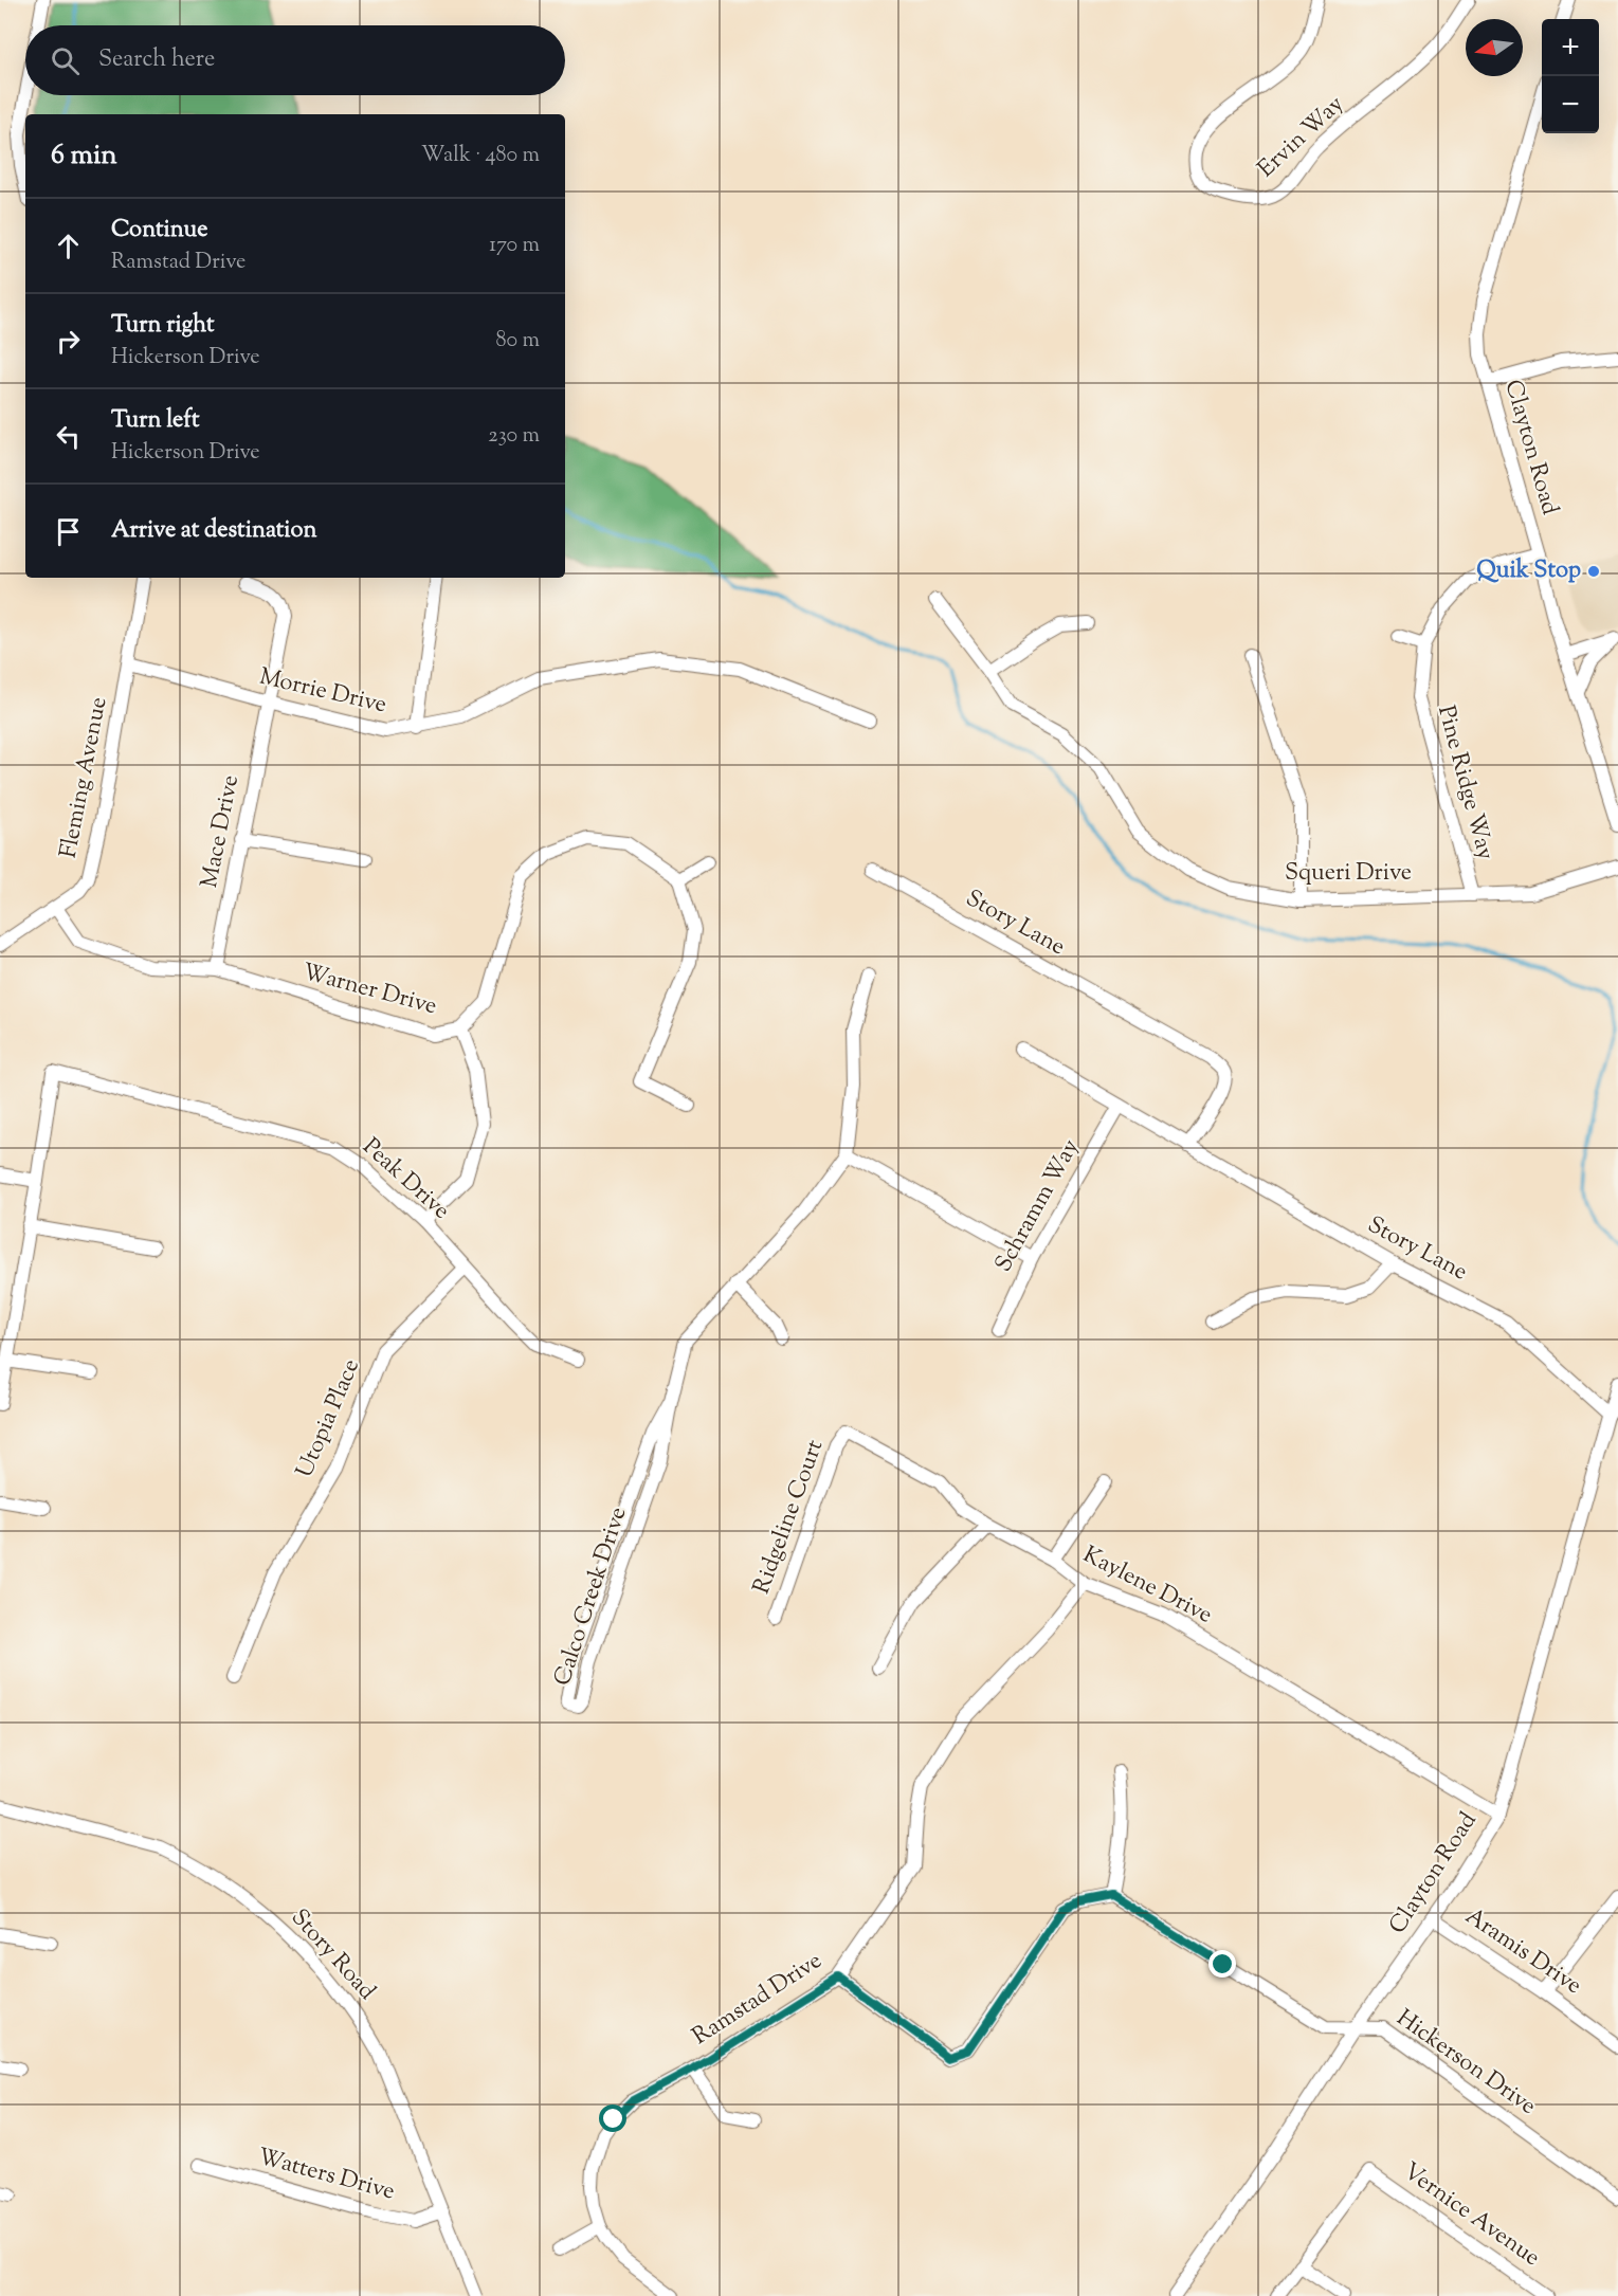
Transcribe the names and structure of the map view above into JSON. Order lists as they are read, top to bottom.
{
  "streets": {
    "street": [
      "Ervin Way",
      "Clayton Road",
      "Morrie Drive",
      "Fleming Avenue",
      "Pine Ridge Way",
      "Mace Drive",
      "Squeri Drive",
      "Story Lane",
      "Warner Drive",
      "Peak Drive",
      "Schramm Way",
      "Utopia Place",
      "Ridgeline Court",
      "Kaylene Drive",
      "Calco Creek Drive",
      "Aramis Drive",
      "Story Road",
      "Ramstad Drive",
      "Hickerson Drive",
      "Watters Drive",
      "Vernice Avenue"
    ]
  },
  "crossings": [
    ["Clayton Road", "Pine Ridge Way"],
    ["Clayton Road", "Story Lane"],
    ["Clayton Road", "Kaylene Drive"],
    ["Clayton Road", "Aramis Drive"],
    ["Clayton Road", "Hickerson Drive"],
    ["Morrie Drive", "Fleming Avenue"],
    ["Morrie Drive", "Mace Drive"],
    ["Fleming Avenue", "Warner Drive"],
    ["Pine Ridge Way", "Squeri Drive"],
    ["Mace Drive", "Warner Drive"],
    ["Story Lane", "Schramm Way"],
    ["Peak Drive", "Utopia Place"],
    ["Ridgeline Court", "Kaylene Drive"],
    ["Kaylene Drive", "Ramstad Drive"],
    ["Story Road", "Watters Drive"]
  ],
  "places": ["Quik Stop"],
  "north": "left",
  "page": {
    "map_buttons": ["+", "−"],
    "search": "Search here",
    "heading": ["6 min", "Walk · 480 m"],
    "list": [
      ["Continue", "Ramstad Drive", "170 m"],
      ["Turn right", "Hickerson Drive", "80 m"],
      ["Turn left", "Hickerson Drive", "230 m"],
      "Arrive at destination"
    ]
  }
}
